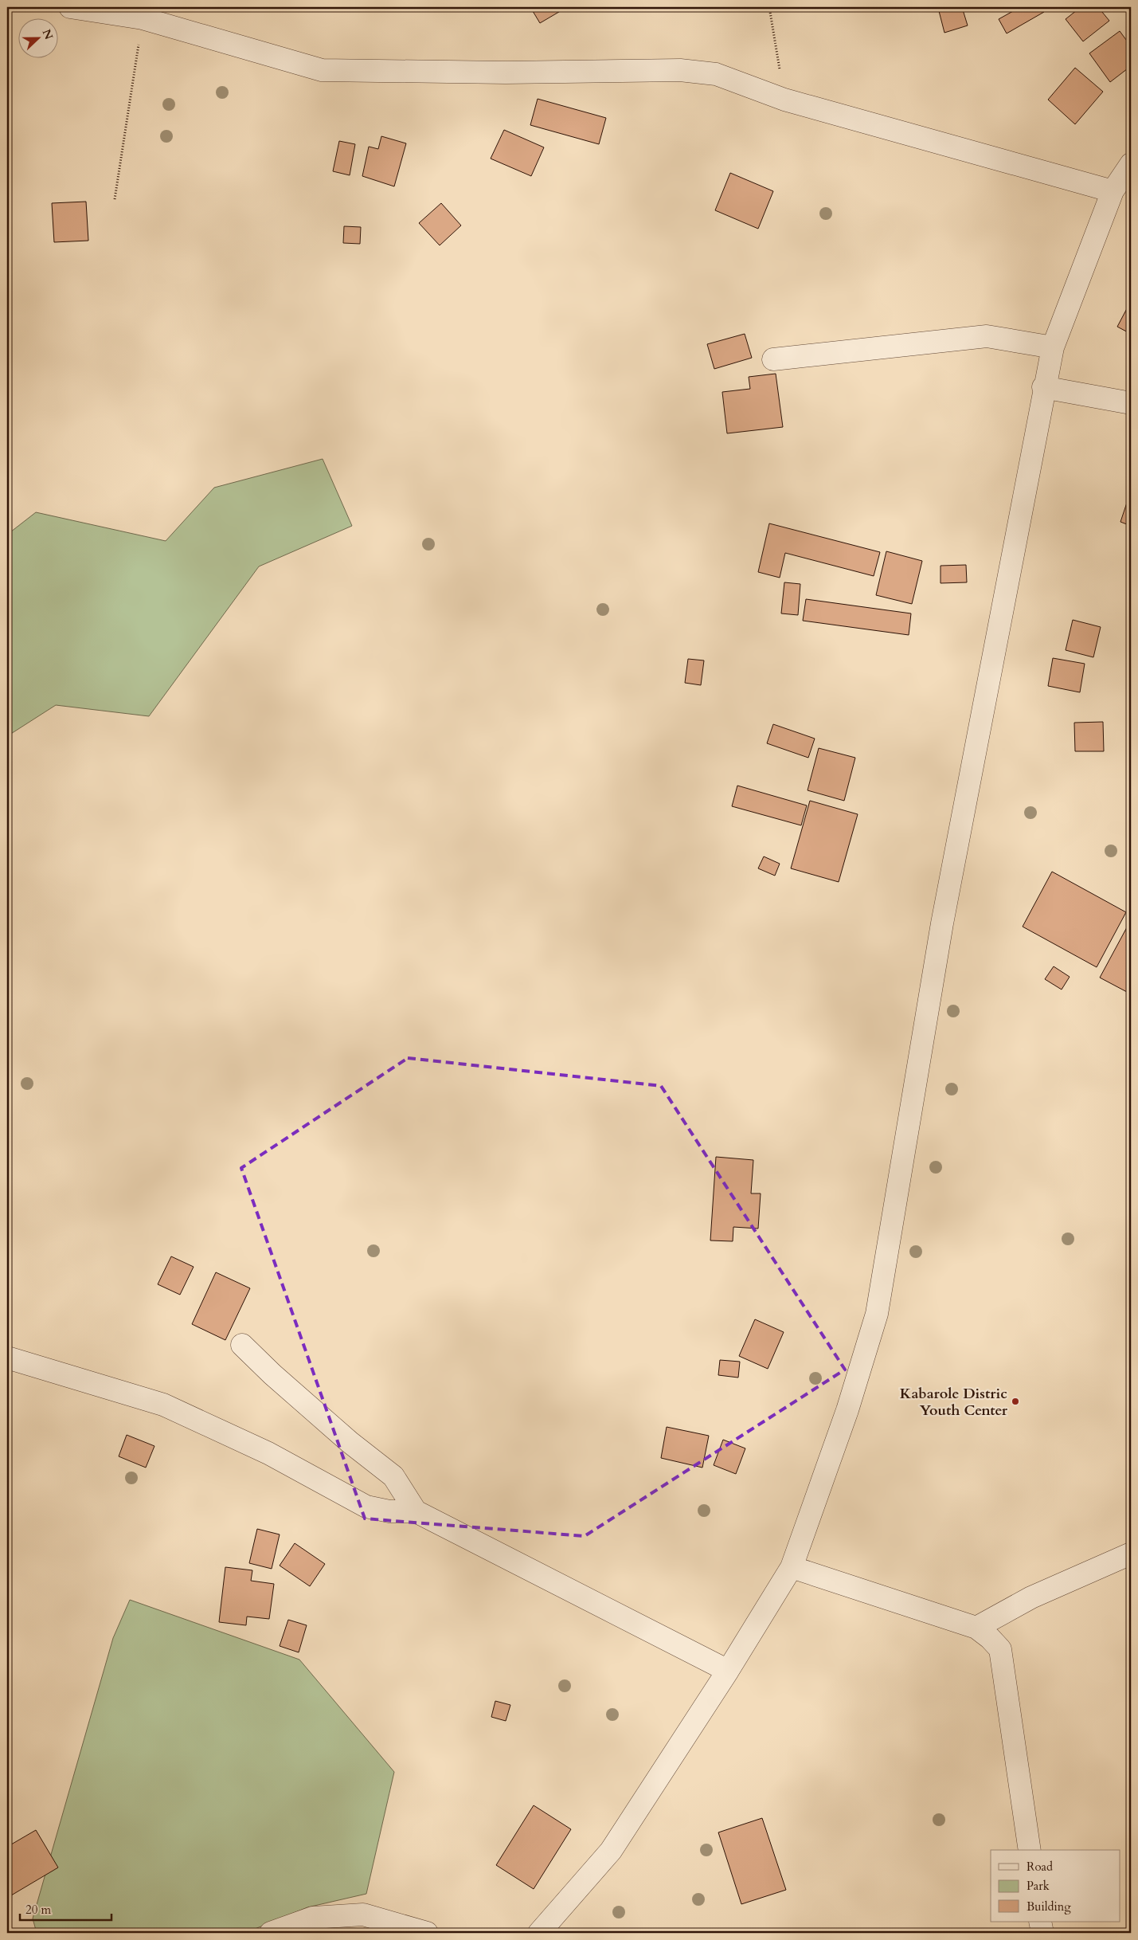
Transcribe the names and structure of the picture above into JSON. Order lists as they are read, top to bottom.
{
  "places": ["Kabarole Distric Youth Center"],
  "legend": ["Road", "Park", "Building"],
  "scale_bar": "20 m",
  "north": "right"
}
